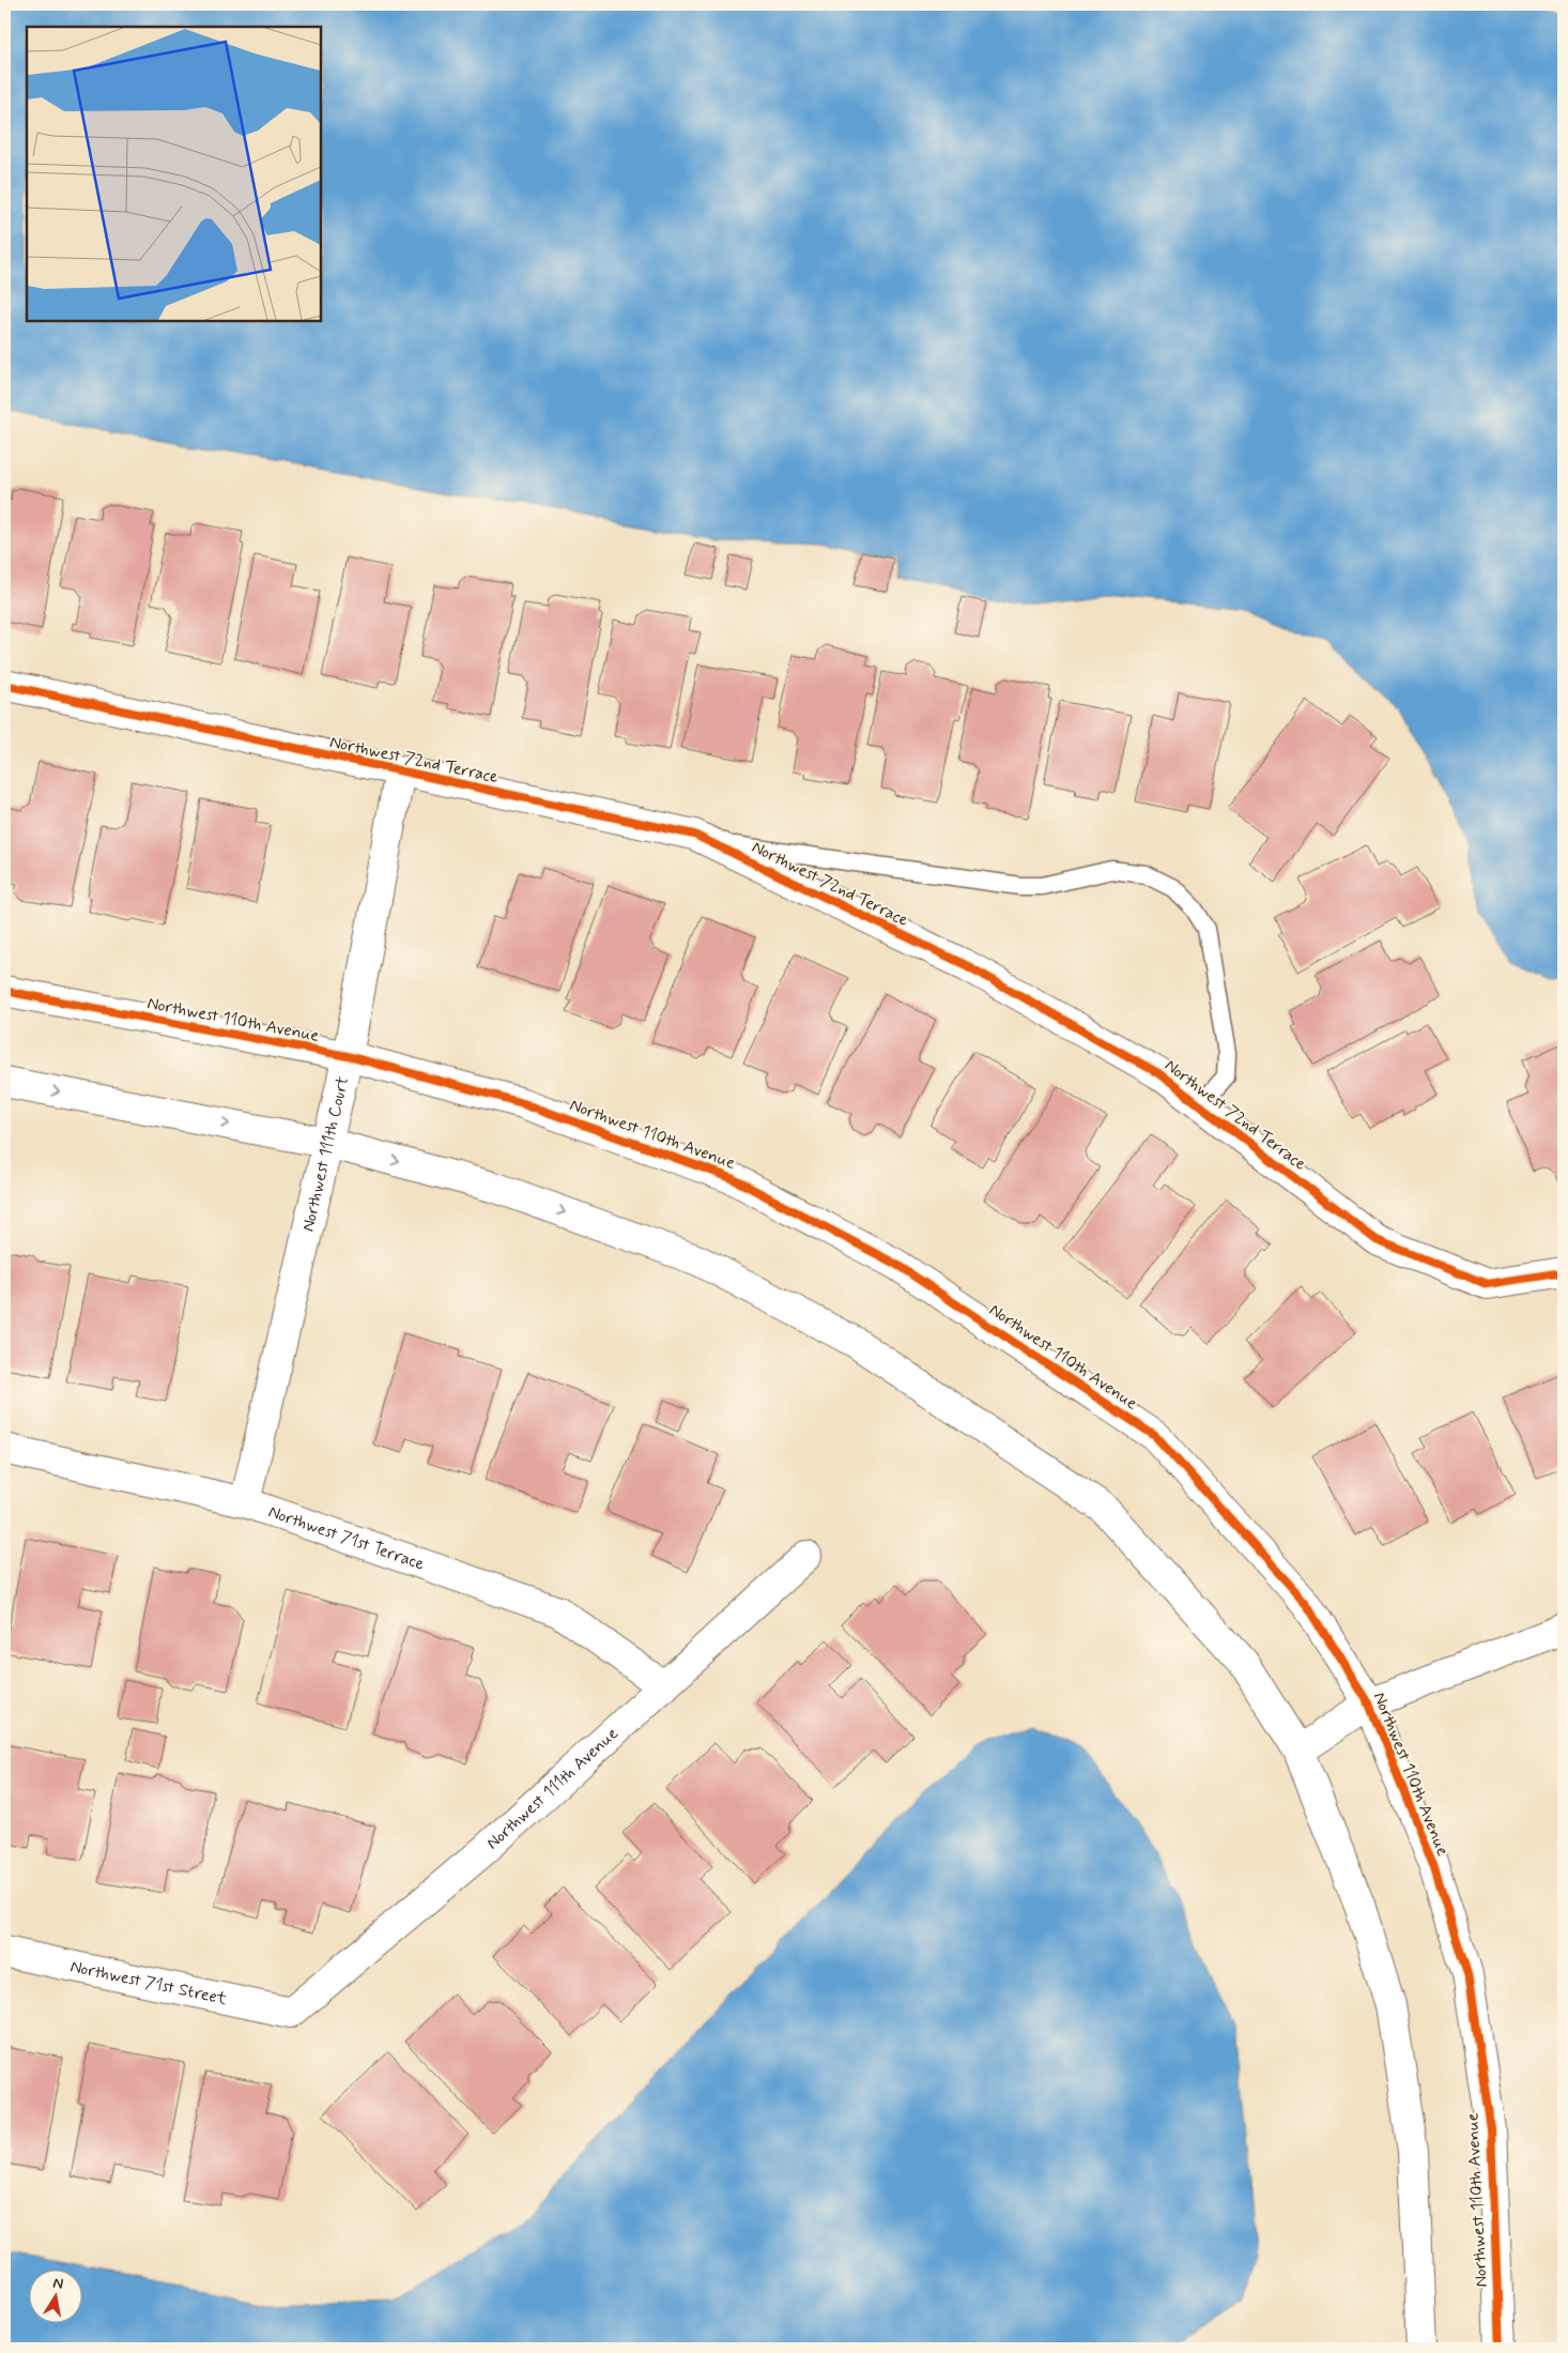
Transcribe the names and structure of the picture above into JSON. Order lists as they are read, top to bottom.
{
  "streets": {
    "street": [
      "Northwest 72nd Terrace",
      "Northwest 110th Avenue",
      "Northwest 111th Court",
      "Northwest 71st Terrace",
      "Northwest 111th Avenue",
      "Northwest 71st Street"
    ]
  },
  "crossings": [
    ["Northwest 72nd Terrace", "Northwest 111th Court"],
    ["Northwest 110th Avenue", "Northwest 111th Court"],
    ["Northwest 111th Court", "Northwest 71st Terrace"],
    ["Northwest 71st Terrace", "Northwest 111th Avenue"],
    ["Northwest 111th Avenue", "Northwest 71st Street"]
  ],
  "north": "top"
}
